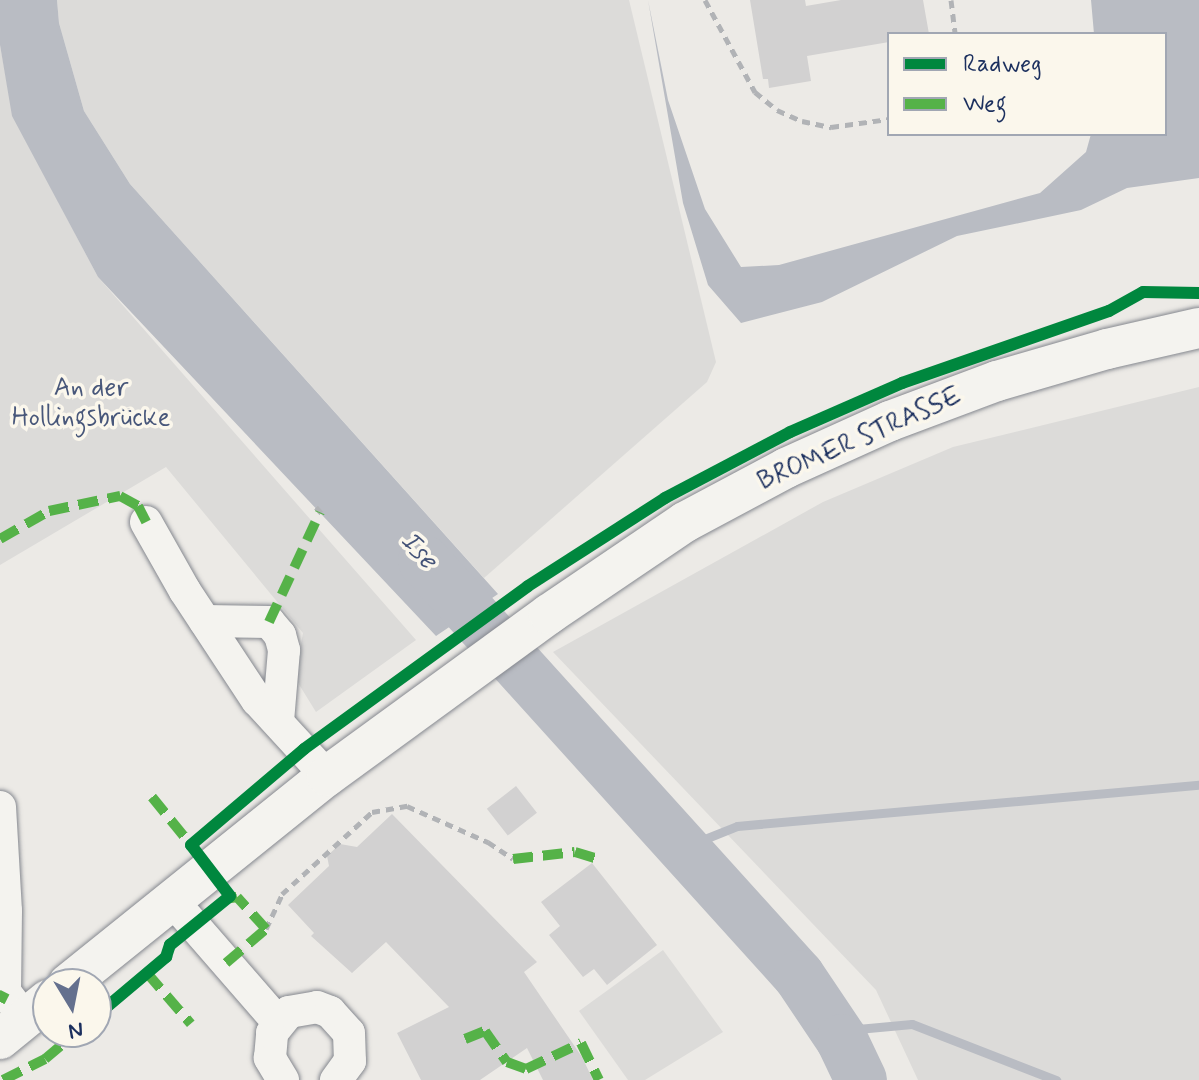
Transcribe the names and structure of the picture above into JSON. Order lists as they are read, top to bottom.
{
  "streets": {
    "main road": ["BROMER STRASSE"]
  },
  "water": ["Ise"],
  "parks": ["An der Hollingsbrücke"],
  "legend": ["Radweg", "Weg"],
  "north": "bottom"
}
